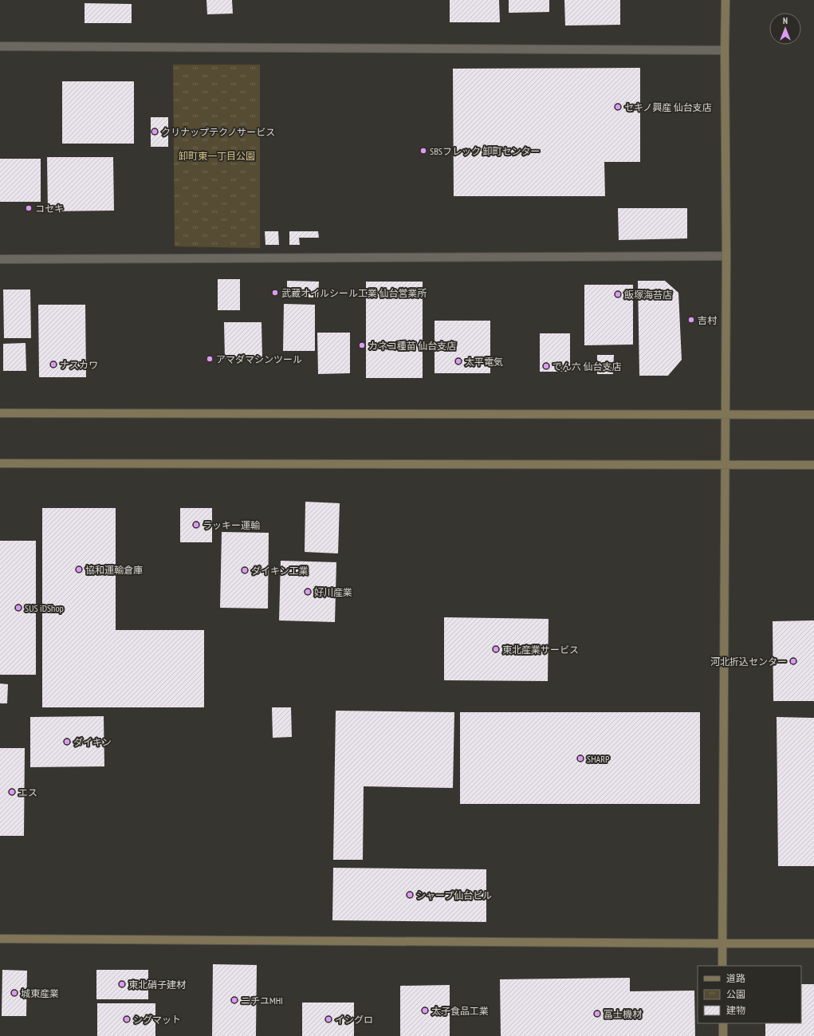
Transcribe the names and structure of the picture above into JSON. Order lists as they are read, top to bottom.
{
  "parks": ["卸町東一丁目公園"],
  "places": [
    "セキノ興産 仙台支店",
    "クリナップテクノサービス",
    "SBSフレック 卸町センター",
    "コセキ",
    "武蔵オイルシール工業 仙台営業所",
    "飯塚海苔店",
    "吉村",
    "カネコ種苗 仙台支店",
    "アマダマシンツール",
    "太平電気",
    "ナスカワ",
    "でん六 仙台支店",
    "ラッキー運輸",
    "協和運輸倉庫",
    "ダイキン工業",
    "好川産業",
    "SUS iDShop",
    "東北産業サービス",
    "河北折込センター",
    "ダイキン",
    "SHARP",
    "エス",
    "シャープ仙台ビル",
    "東北硝子建材",
    "城東産業",
    "ニチユMHI",
    "太子食品工業",
    "冨士機材",
    "シグマット",
    "イシグロ"
  ],
  "legend": ["道路", "公園", "建物"],
  "north": "top"
}
